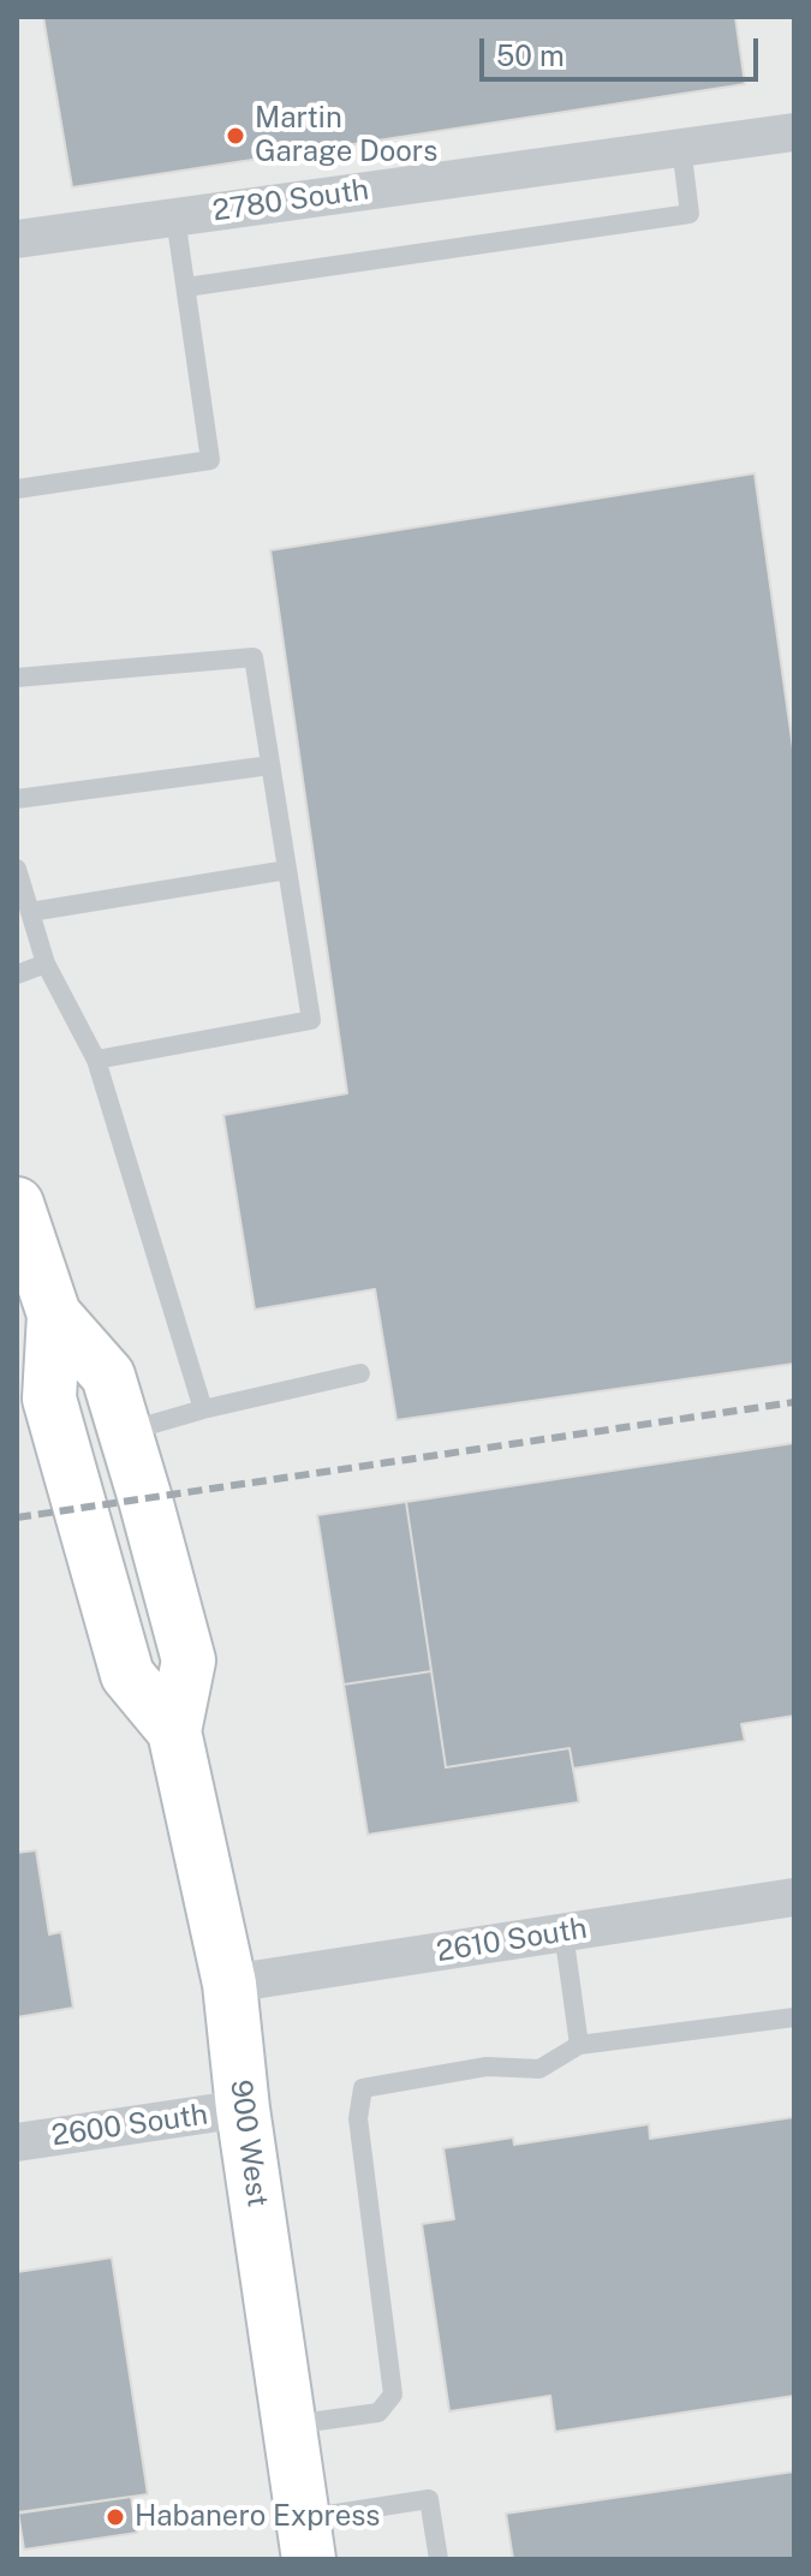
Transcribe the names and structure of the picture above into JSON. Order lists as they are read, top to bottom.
{
  "streets": {
    "main road": ["900 West"],
    "street": ["2780 South", "2610 South", "2600 South"]
  },
  "crossings": [
    ["2610 South", "900 West"],
    ["2600 South", "900 West"]
  ],
  "places": ["Martin Garage Doors", "Habanero Express"],
  "scale_bar": "50 m"
}
